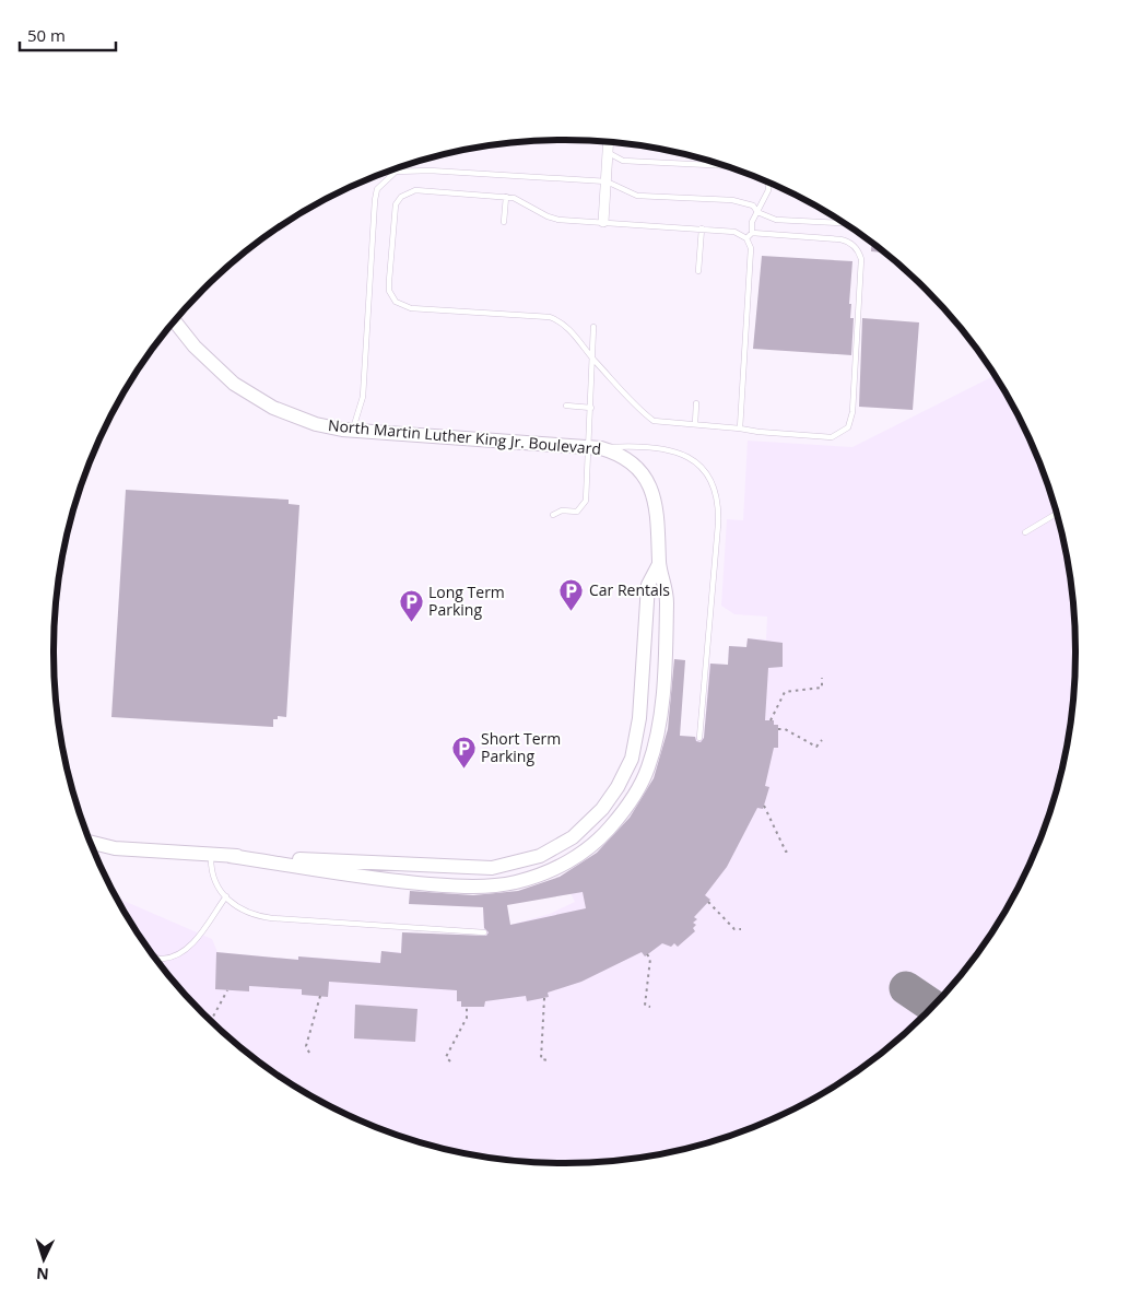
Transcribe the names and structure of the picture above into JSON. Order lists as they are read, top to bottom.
{
  "streets": {
    "street": ["North Martin Luther King Jr. Boulevard"]
  },
  "places": {
    "parking": ["Car Rentals", "Long Term Parking", "Short Term Parking"]
  },
  "scale_bar": "50 m",
  "north": "bottom"
}
